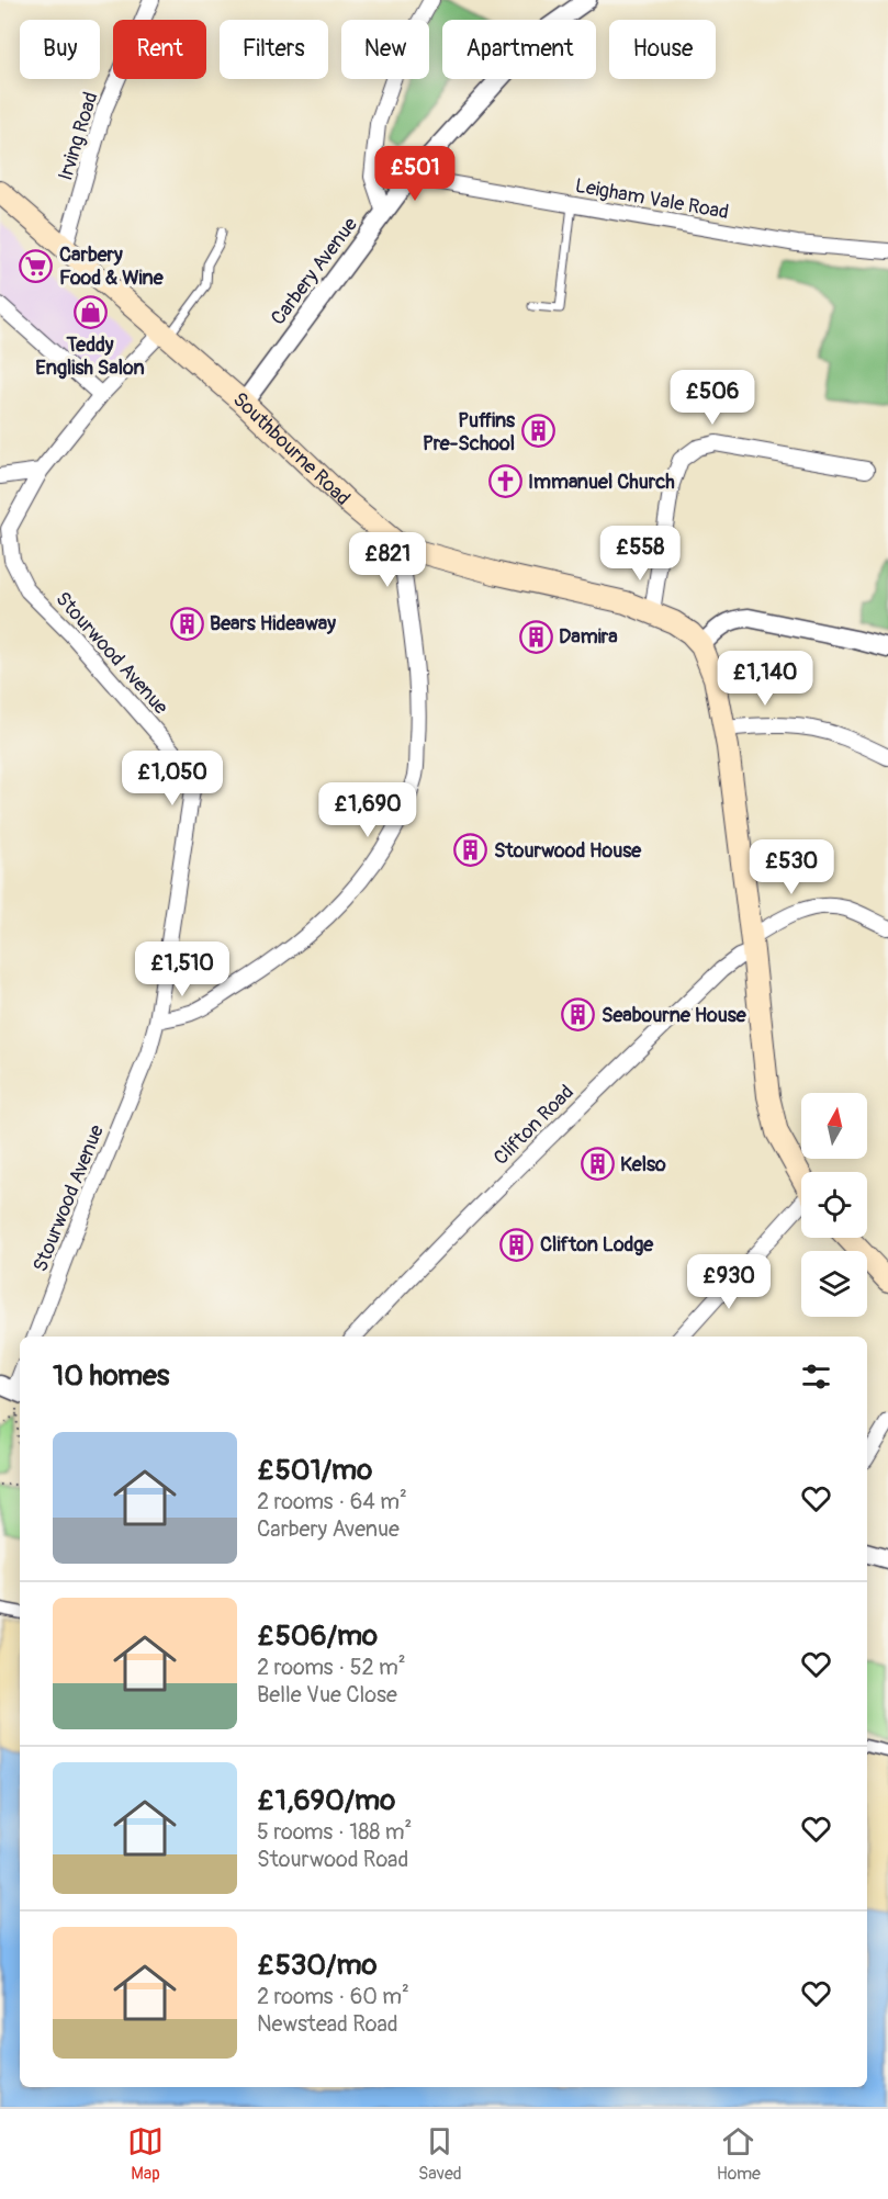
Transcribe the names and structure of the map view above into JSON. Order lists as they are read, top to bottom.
{
  "streets": {
    "main road": ["Southbourne Road"],
    "street": [
      "Irving Road",
      "Leigham Vale Road",
      "Carbery Avenue",
      "Stourwood Avenue",
      "Clifton Road"
    ]
  },
  "crossings": [
    ["Irving Road", "Southbourne Road"],
    ["Leigham Vale Road", "Carbery Avenue"],
    ["Carbery Avenue", "Southbourne Road"],
    ["Southbourne Road", "Stourwood Avenue"]
  ],
  "places": {
    "supermarket": ["Carbery Food & Wine"],
    "shop": ["Teddy English Salon"],
    "building": [
      "Puffins Pre-School",
      "Bears Hideaway",
      "Damira",
      "Stourwood House",
      "Seabourne House",
      "Kelso",
      "Clifton Lodge"
    ],
    "church": ["Immanuel Church"]
  },
  "north": "top",
  "page": {
    "chip": [
      "Buy",
      "Rent",
      "Filters",
      "New",
      "Apartment",
      "House"
    ],
    "price": [
      "£501",
      "£506",
      "£558",
      "£821",
      "£1,140",
      "£1,050",
      "£1,690",
      "£530",
      "£1,510",
      "£930"
    ],
    "heading": "10 homes",
    "list": [
      {
        "name": "£501/mo",
        "note": "2 rooms · 64 m² · Carbery Avenue"
      },
      {
        "name": "£506/mo",
        "note": "2 rooms · 52 m² · Belle Vue Close"
      },
      {
        "name": "£1,690/mo",
        "note": "5 rooms · 188 m² · Stourwood Road"
      },
      {
        "name": "£530/mo",
        "note": "2 rooms · 60 m² · Newstead Road"
      }
    ],
    "tabs": ["Map", "Saved", "Home"]
  }
}
